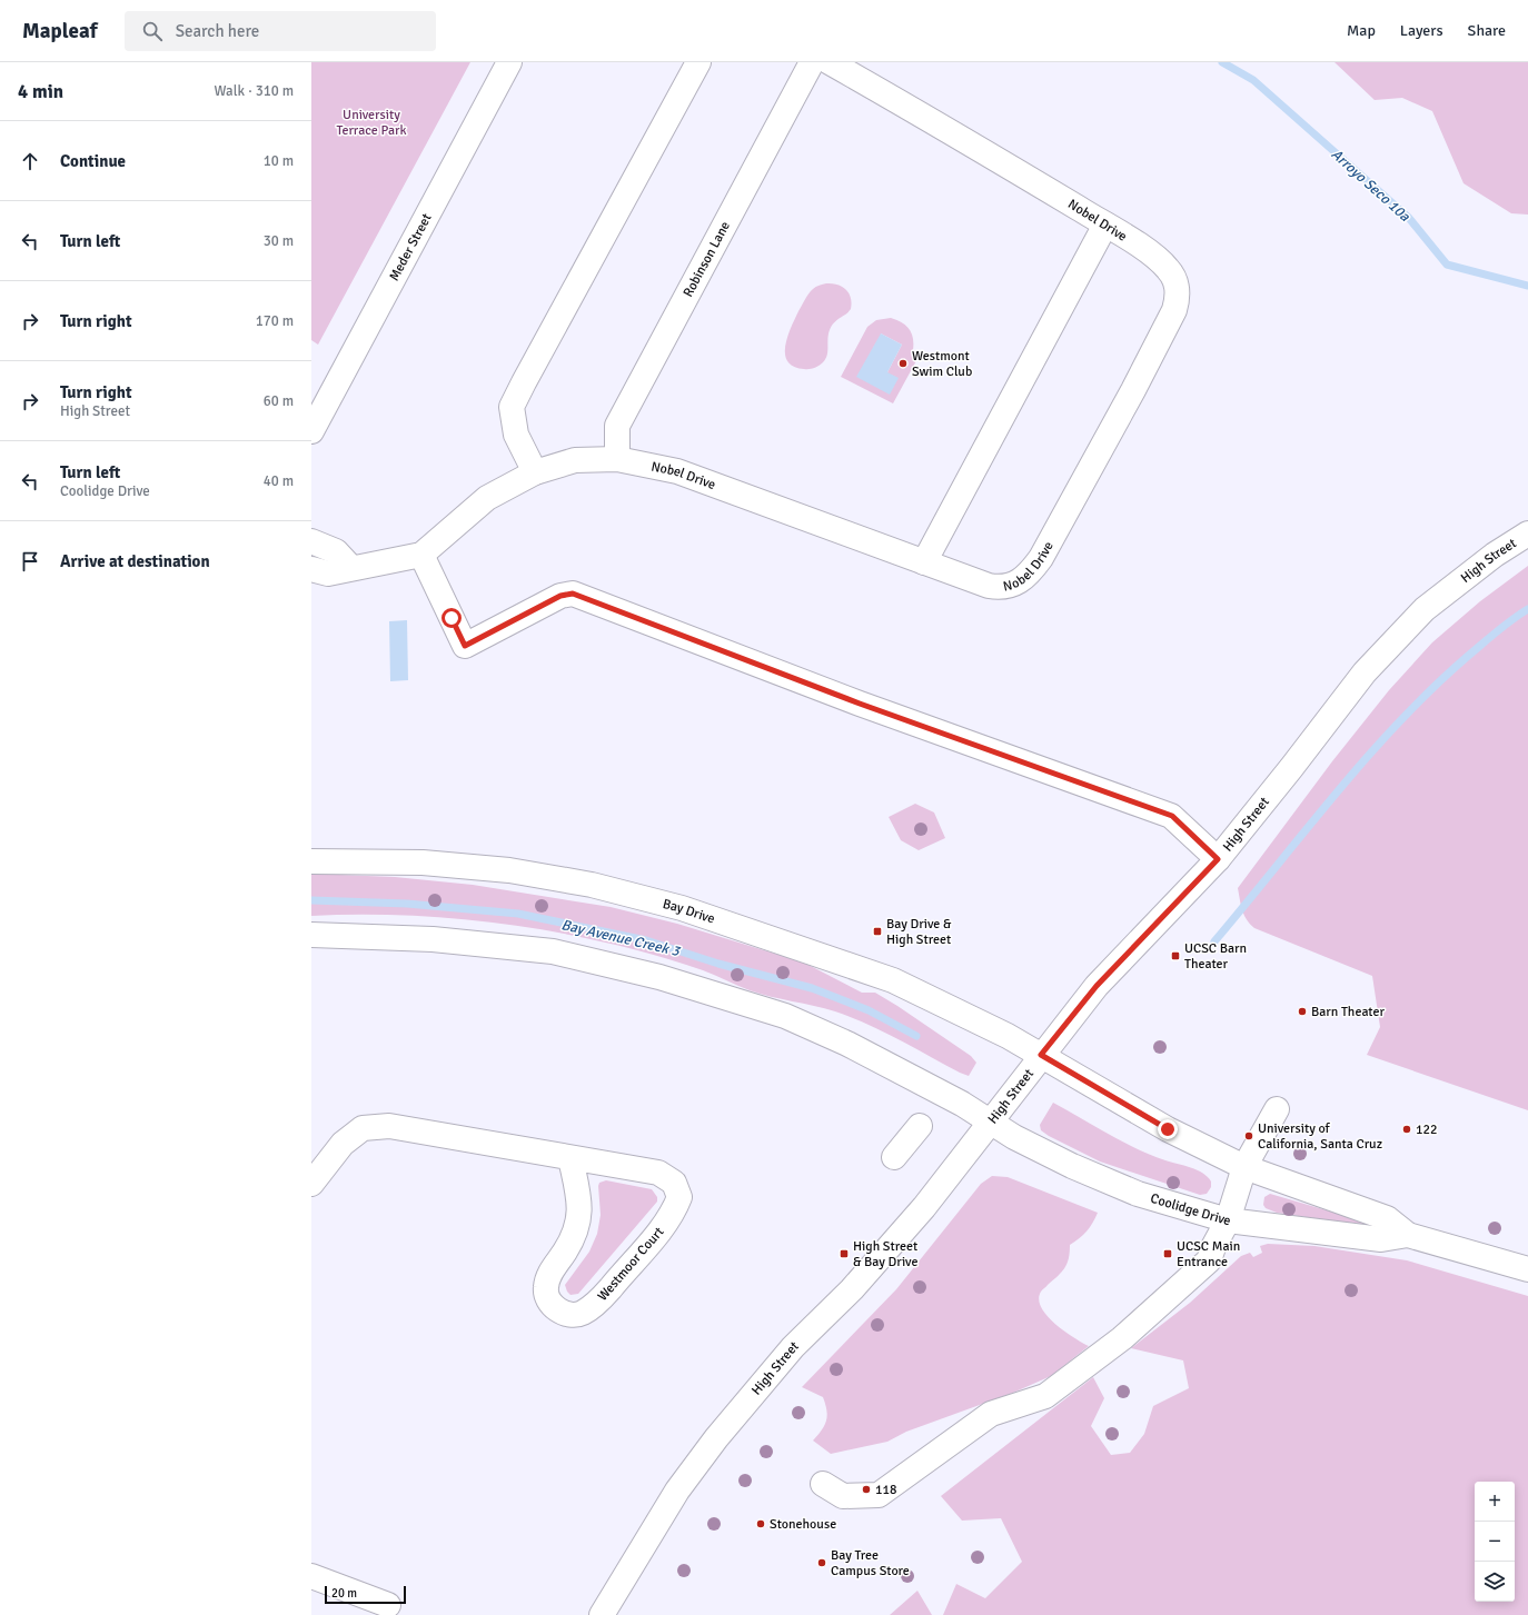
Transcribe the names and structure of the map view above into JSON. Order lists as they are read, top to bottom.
{
  "streets": {
    "street": [
      "Nobel Drive",
      "Meder Street",
      "Robinson Lane",
      "High Street",
      "Bay Drive",
      "Coolidge Drive",
      "Westmoor Court"
    ]
  },
  "crossings": [
    ["Nobel Drive", "Robinson Lane"],
    ["High Street", "Bay Drive"],
    ["High Street", "Coolidge Drive"],
    ["Bay Drive", "Coolidge Drive"]
  ],
  "water": ["Arroyo Seco 10a", "Bay Avenue Creek 3"],
  "parks": ["University Terrace Park"],
  "places": {
    "other": [
      "Westmont Swim Club",
      "Barn Theater",
      "122",
      "University of California, Santa Cruz",
      "118",
      "Stonehouse",
      "Bay Tree Campus Store"
    ],
    "transit": [
      "Bay Drive & High Street",
      "UCSC Barn Theater",
      "High Street & Bay Drive",
      "UCSC Main Entrance"
    ]
  },
  "scale_bar": "20 m",
  "page": {
    "header": "Mapleaf",
    "search": "Search here",
    "nav": ["Map", "Layers", "Share"],
    "heading": ["4 min", "Walk · 310 m"],
    "list": [
      ["Continue", "10 m"],
      ["Turn left", "30 m"],
      ["Turn right", "170 m"],
      ["Turn right", "High Street", "60 m"],
      ["Turn left", "Coolidge Drive", "40 m"],
      "Arrive at destination"
    ],
    "map_buttons": ["+", "−"],
    "scale": "20 m"
  }
}
